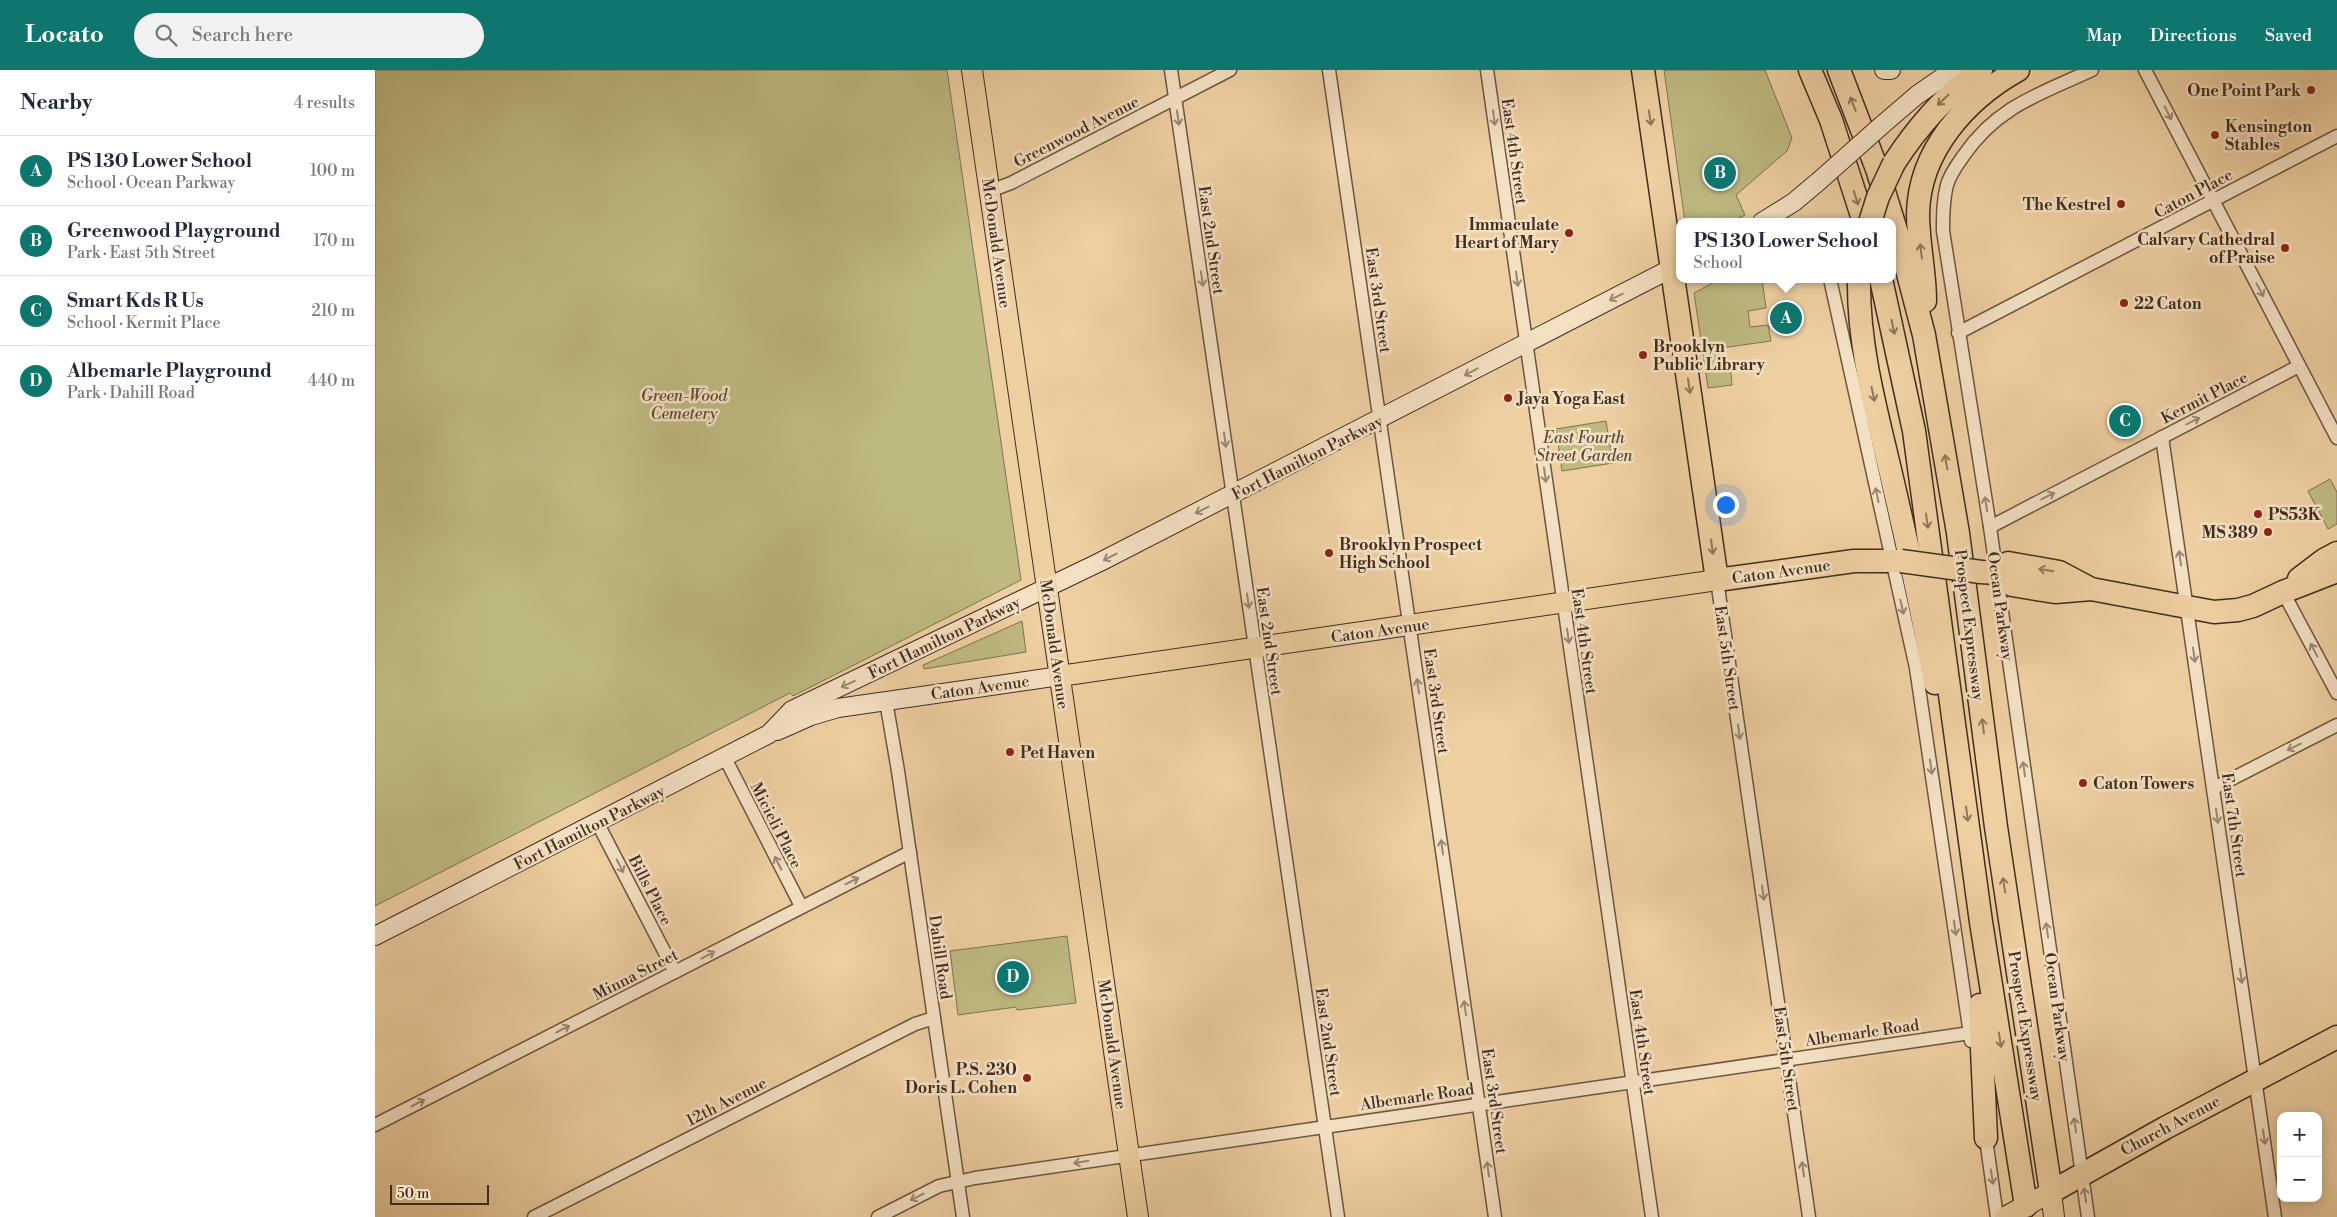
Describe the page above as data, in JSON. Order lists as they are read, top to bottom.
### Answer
{
  "streets": {
    "highway": [
      "Caton Avenue",
      "Prospect Expressway",
      "East 5th Street",
      "Church Avenue"
    ],
    "main road": ["McDonald Avenue", "Fort Hamilton Parkway"],
    "street": [
      "Greenwood Avenue",
      "East 4th Street",
      "Caton Place",
      "East 2nd Street",
      "East 3rd Street",
      "Kermit Place",
      "Ocean Parkway",
      "Micieli Place",
      "East 7th Street",
      "Bills Place",
      "Dahill Road",
      "Minna Street",
      "Albemarle Road",
      "12th Avenue"
    ]
  },
  "crossings": [
    ["Greenwood Avenue", "East 2nd Street"],
    ["Greenwood Avenue", "McDonald Avenue"],
    ["East 4th Street", "Fort Hamilton Parkway"],
    ["East 4th Street", "Caton Avenue"],
    ["East 4th Street", "Albemarle Road"],
    ["Caton Place", "Ocean Parkway"],
    ["East 2nd Street", "Fort Hamilton Parkway"],
    ["East 2nd Street", "Caton Avenue"],
    ["East 2nd Street", "Albemarle Road"],
    ["McDonald Avenue", "Fort Hamilton Parkway"],
    ["McDonald Avenue", "Caton Avenue"],
    ["McDonald Avenue", "Albemarle Road"],
    ["East 3rd Street", "Fort Hamilton Parkway"],
    ["East 3rd Street", "Caton Avenue"],
    ["East 3rd Street", "Albemarle Road"],
    ["Kermit Place", "Ocean Parkway"],
    ["Kermit Place", "East 7th Street"],
    ["Fort Hamilton Parkway", "Caton Avenue"],
    ["Fort Hamilton Parkway", "Micieli Place"],
    ["Fort Hamilton Parkway", "Bills Place"],
    ["Caton Avenue", "Ocean Parkway"],
    ["Caton Avenue", "East 5th Street"],
    ["Caton Avenue", "East 7th Street"],
    ["Caton Avenue", "Dahill Road"],
    ["Ocean Parkway", "Church Avenue"],
    ["Prospect Expressway", "Church Avenue"],
    ["East 5th Street", "Albemarle Road"],
    ["Micieli Place", "Minna Street"],
    ["East 7th Street", "Church Avenue"],
    ["Bills Place", "Minna Street"],
    ["Dahill Road", "Minna Street"],
    ["Dahill Road", "Albemarle Road"],
    ["Dahill Road", "12th Avenue"]
  ],
  "one_way": [
    "East 4th Street",
    "East 2nd Street",
    "East 3rd Street",
    "Kermit Place",
    "Fort Hamilton Parkway",
    "Micieli Place",
    "Bills Place",
    "Minna Street"
  ],
  "parks": ["Green-Wood Cemetery", "East Fourth Street Garden"],
  "places": [
    "One Point Park",
    "Kensington Stables",
    "The Kestrel",
    "Immaculate Heart of Mary",
    "Calvary Cathedral of Praise",
    "22 Caton",
    "Brooklyn Public Library",
    "Jaya Yoga East",
    "PS53K",
    "MS 389",
    "Brooklyn Prospect High School",
    "Pet Haven",
    "Caton Towers",
    "P.S. 230 Doris L. Cohen"
  ],
  "scale_bar": "50 m",
  "page": {
    "header": "Locato",
    "search": "Search here",
    "nav": ["Map", "Directions", "Saved"],
    "heading": ["Nearby", "4 results"],
    "list": [
      {
        "mark": "A",
        "name": "PS 130 Lower School",
        "note": "School · Ocean Parkway",
        "value": "100 m"
      },
      {
        "mark": "B",
        "name": "Greenwood Playground",
        "note": "Park · East 5th Street",
        "value": "170 m"
      },
      {
        "mark": "C",
        "name": "Smart Kds R Us",
        "note": "School · Kermit Place",
        "value": "210 m"
      },
      {
        "mark": "D",
        "name": "Albemarle Playground",
        "note": "Park · Dahill Road",
        "value": "440 m"
      }
    ],
    "pins": [
      "B",
      "A",
      "C",
      "D"
    ],
    "popup": ["PS 130 Lower School", "School"],
    "map_buttons": ["+", "−"],
    "scale": "50 m"
  }
}
